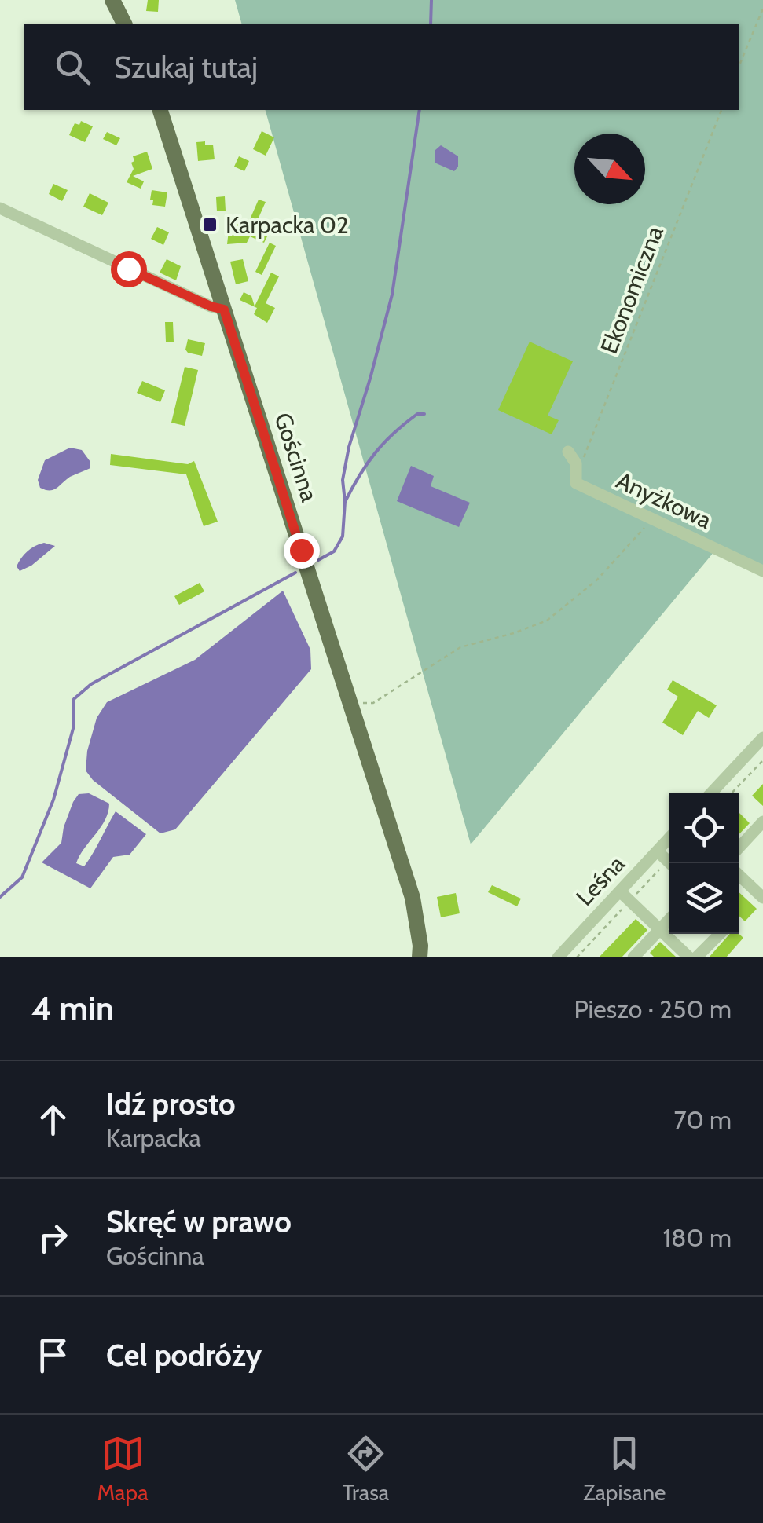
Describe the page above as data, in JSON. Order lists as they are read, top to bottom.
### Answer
{
  "streets": {
    "main road": ["Gościnna"],
    "street": ["Anyżkowa", "Leśna"],
    "path": ["Ekonomiczna"]
  },
  "crossings": [
    ["Ekonomiczna", "Anyżkowa"]
  ],
  "places": {
    "transit": ["Karpacka 02"]
  },
  "north": "bottom right",
  "page": {
    "search": "Szukaj tutaj",
    "heading": ["4 min", "Pieszo · 250 m"],
    "list": [
      ["Idź prosto", "Karpacka", "70 m"],
      ["Skręć w prawo", "Gościnna", "180 m"],
      "Cel podróży"
    ],
    "nav": ["Mapa", "Trasa", "Zapisane"]
  }
}
